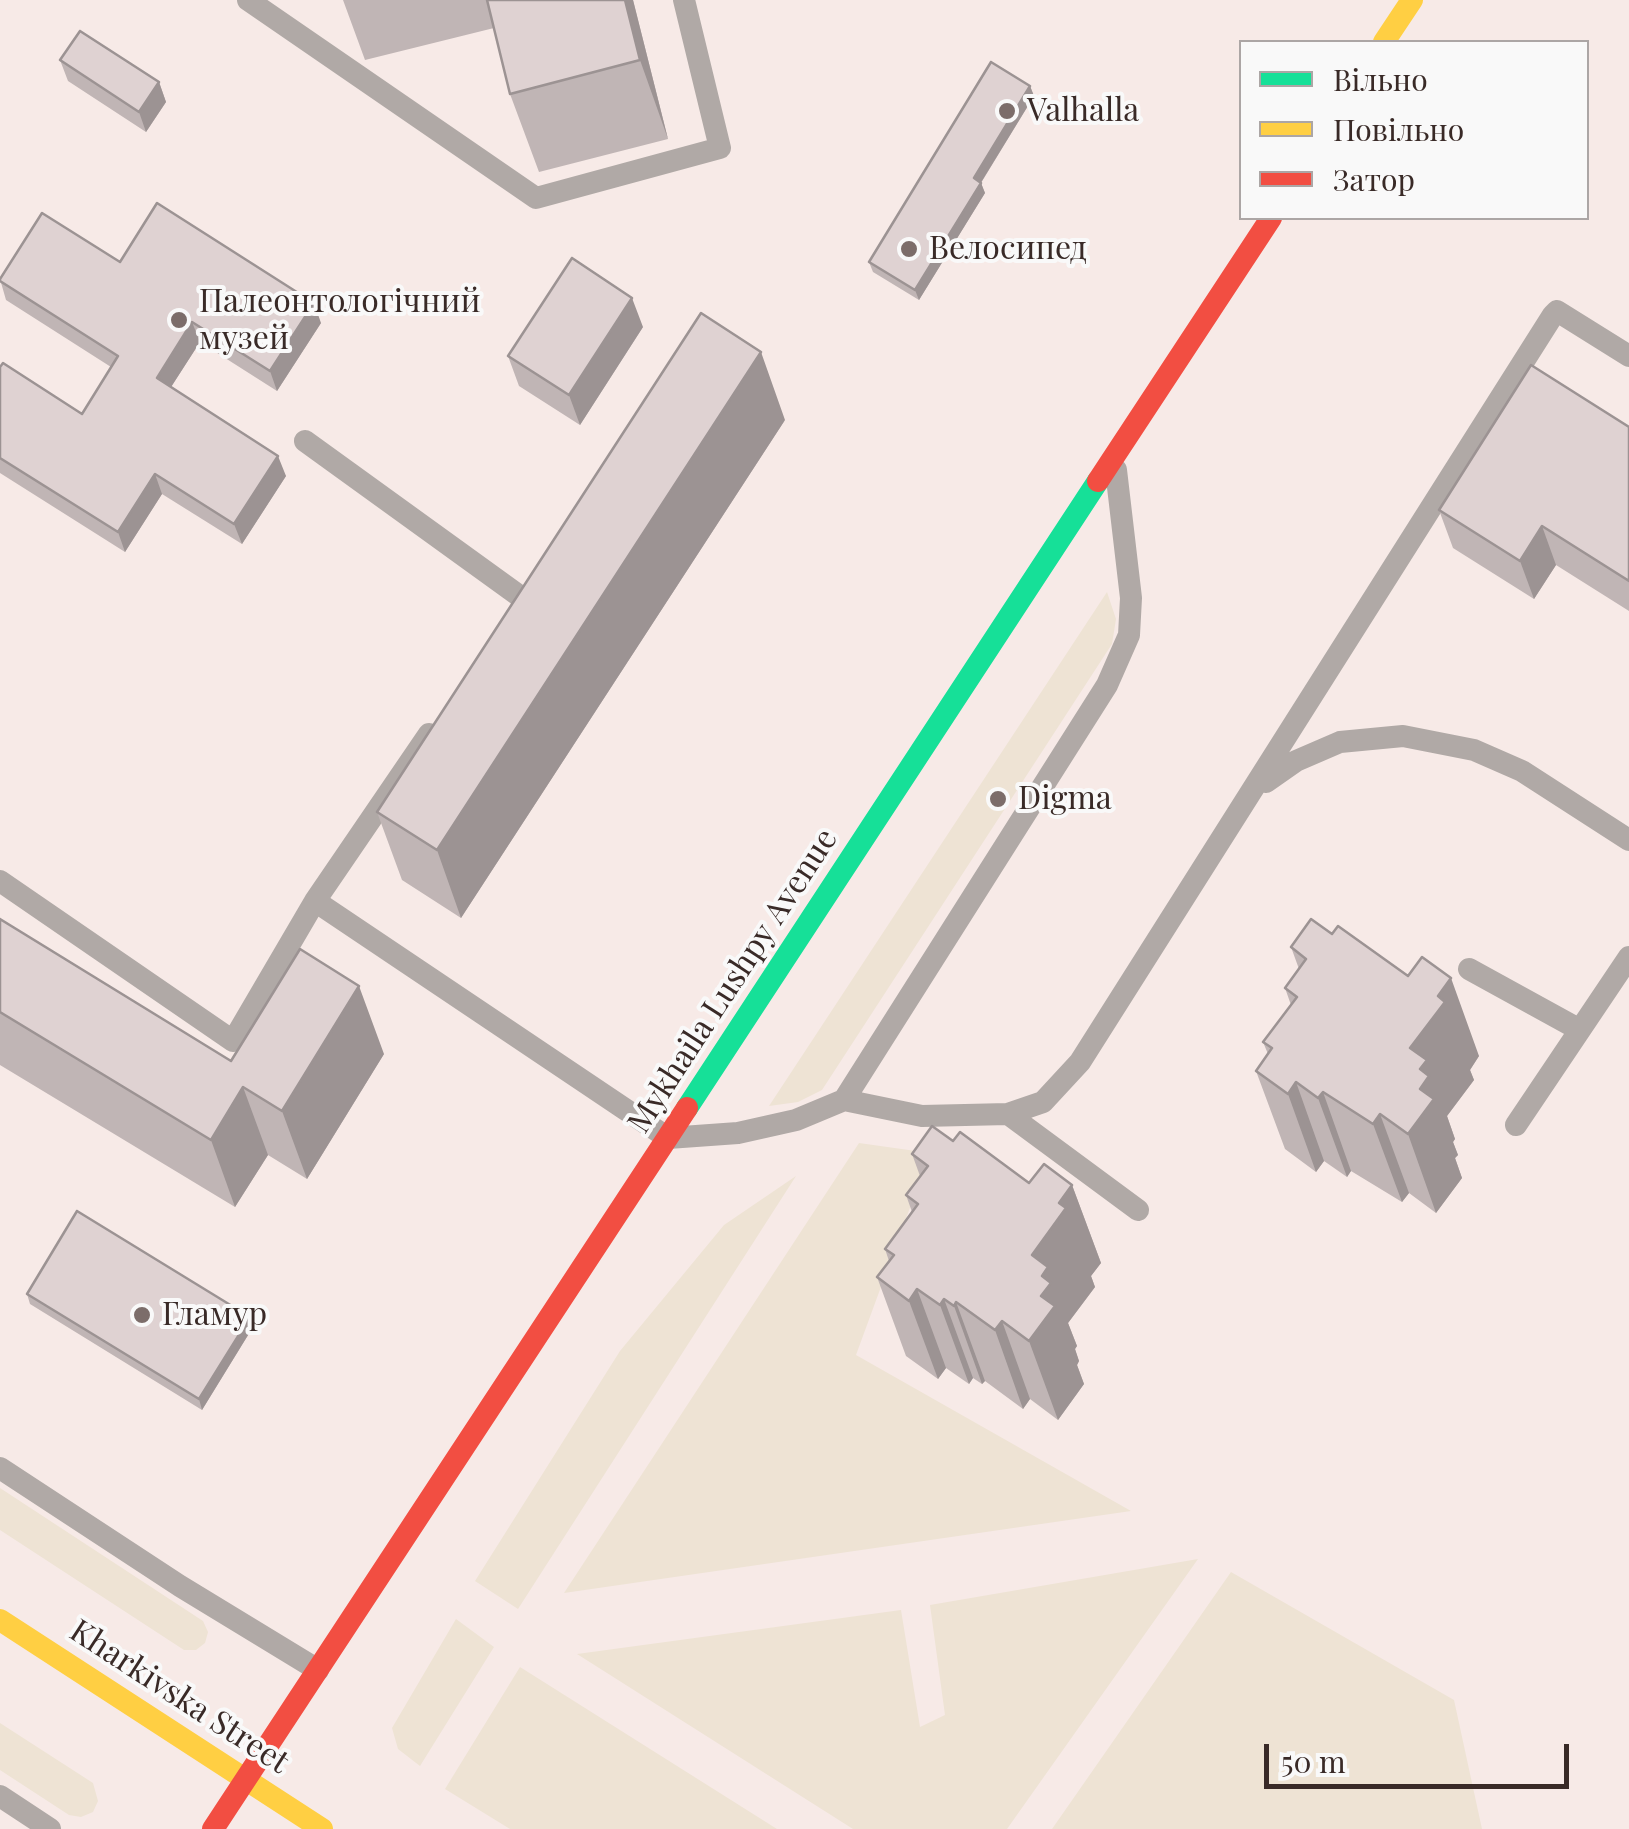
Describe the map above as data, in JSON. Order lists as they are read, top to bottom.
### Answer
{
  "streets": {
    "main road": ["Mykhaila Lushpy Avenue", "Kharkivska Street"]
  },
  "crossings": [
    ["Mykhaila Lushpy Avenue", "Kharkivska Street"]
  ],
  "places": [
    "Valhalla",
    "Велосипед",
    "Палеонтологічний музей",
    "Digma",
    "Гламур"
  ],
  "legend": ["Вільно", "Повільно", "Затор"],
  "scale_bar": "50 m"
}
